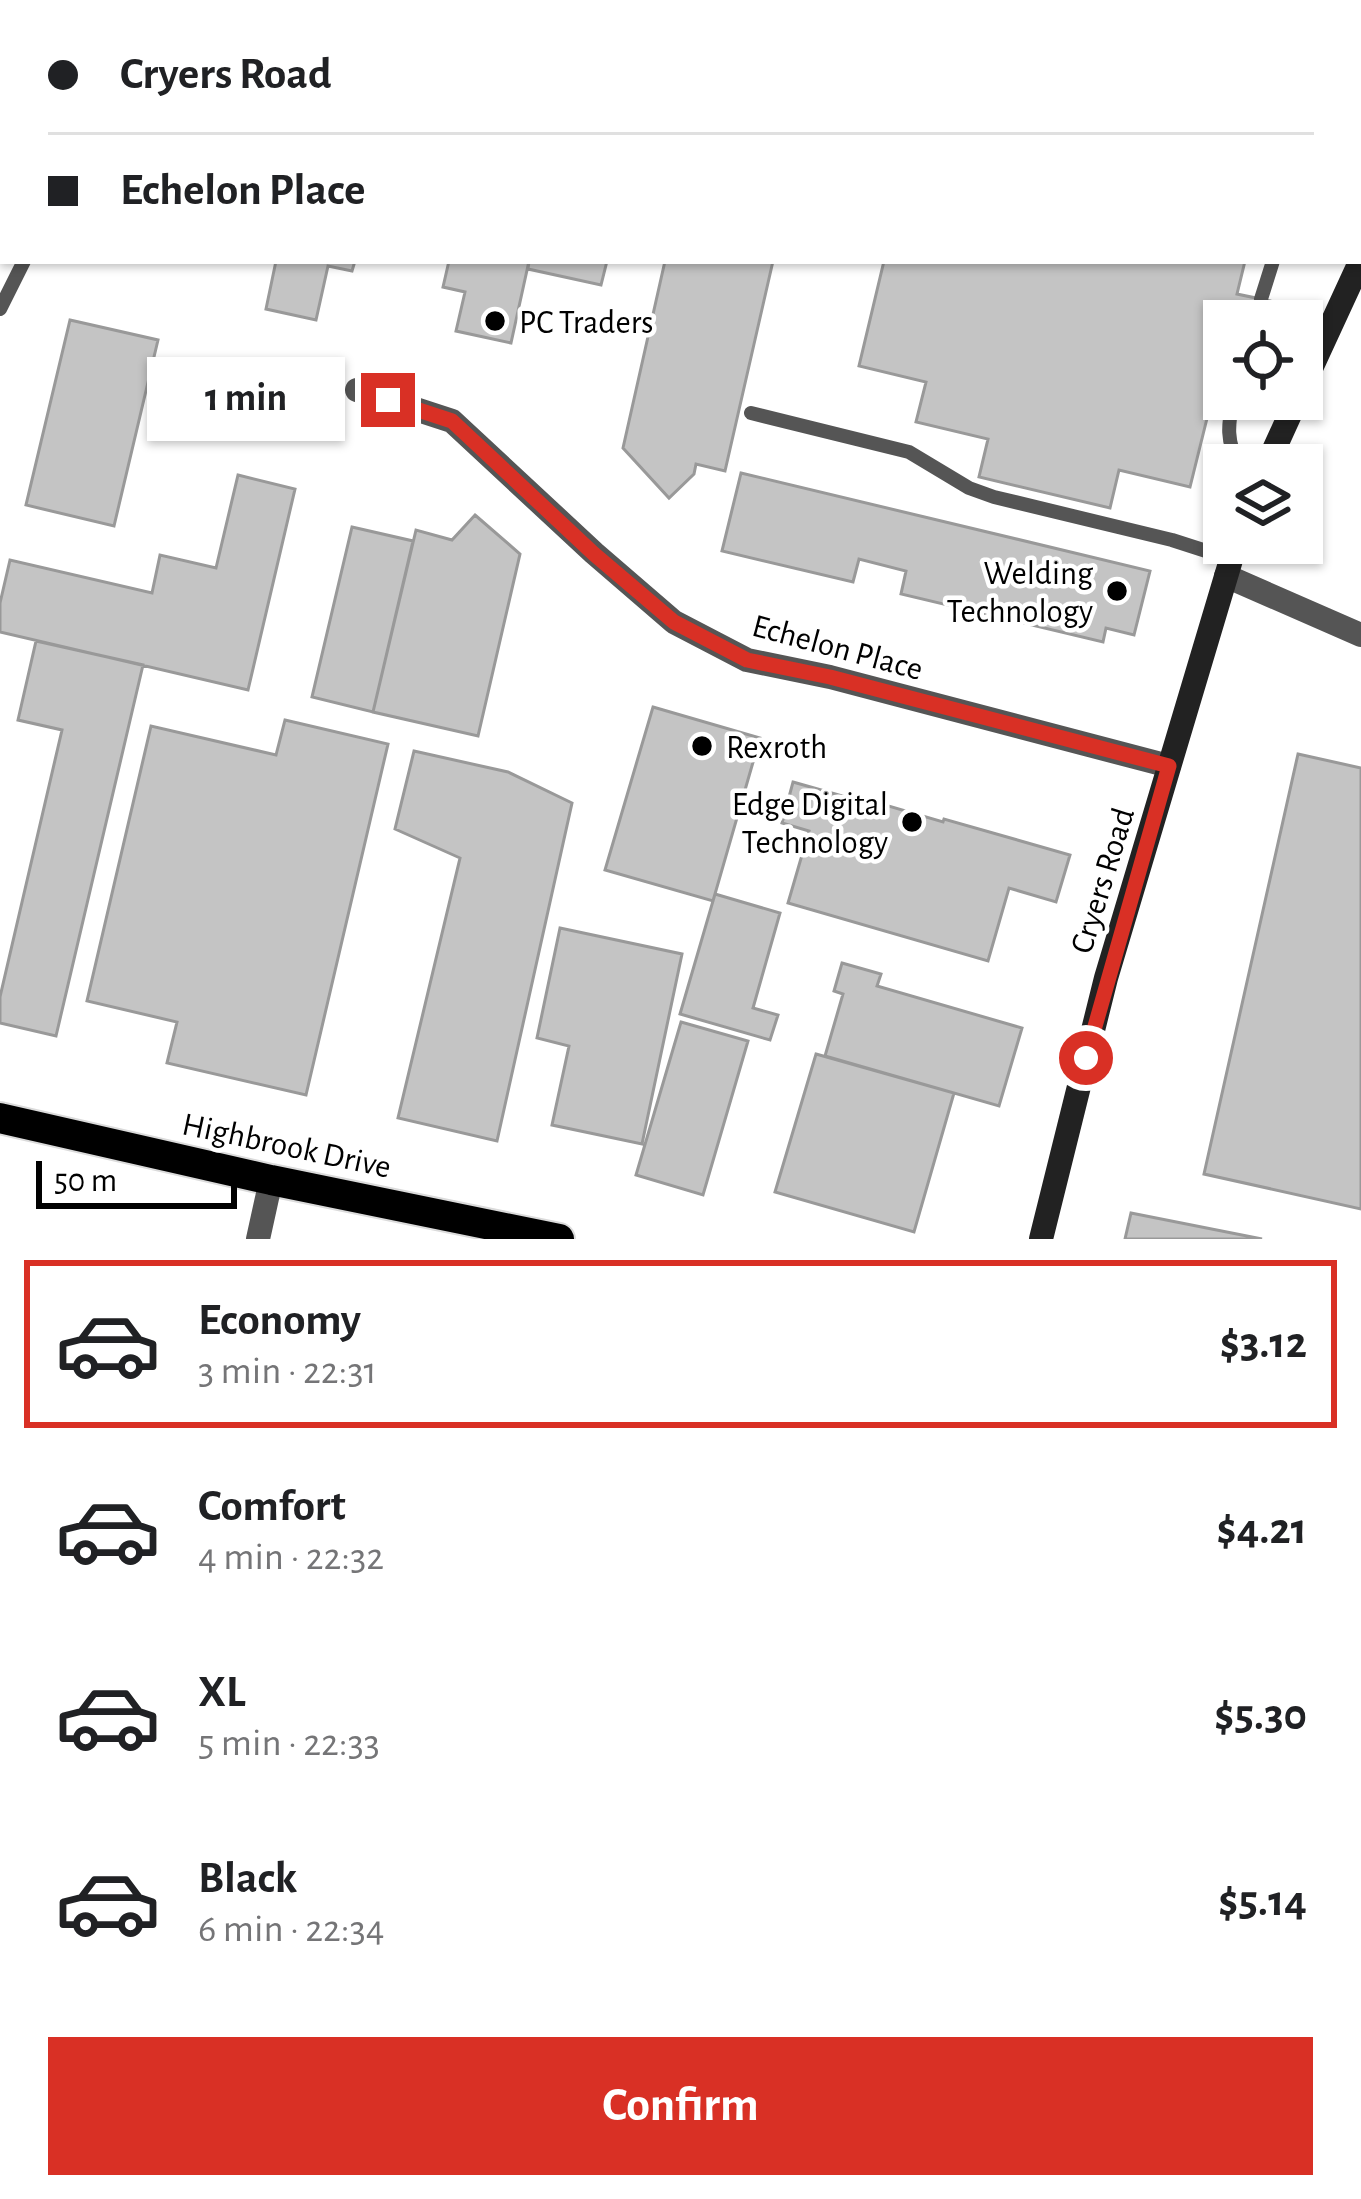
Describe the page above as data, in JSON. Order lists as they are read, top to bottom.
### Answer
{
  "streets": {
    "main road": ["Cryers Road", "Highbrook Drive"],
    "street": ["Echelon Place"]
  },
  "crossings": [
    ["Echelon Place", "Cryers Road"]
  ],
  "places": [
    "PC Traders",
    "Welding Technology",
    "Rexroth",
    "Edge Digital Technology"
  ],
  "scale_bar": "50 m",
  "page": {
    "banner": ["Cryers Road", "Echelon Place"],
    "bubble": "1 min",
    "scale": "50 m",
    "list": [
      {
        "name": "Economy",
        "note": "3 min · 22:31",
        "value": "$3.12"
      },
      {
        "name": "Comfort",
        "note": "4 min · 22:32",
        "value": "$4.21"
      },
      {
        "name": "XL",
        "note": "5 min · 22:33",
        "value": "$5.30"
      },
      {
        "name": "Black",
        "note": "6 min · 22:34",
        "value": "$5.14"
      }
    ],
    "buttons": "Confirm"
  }
}
